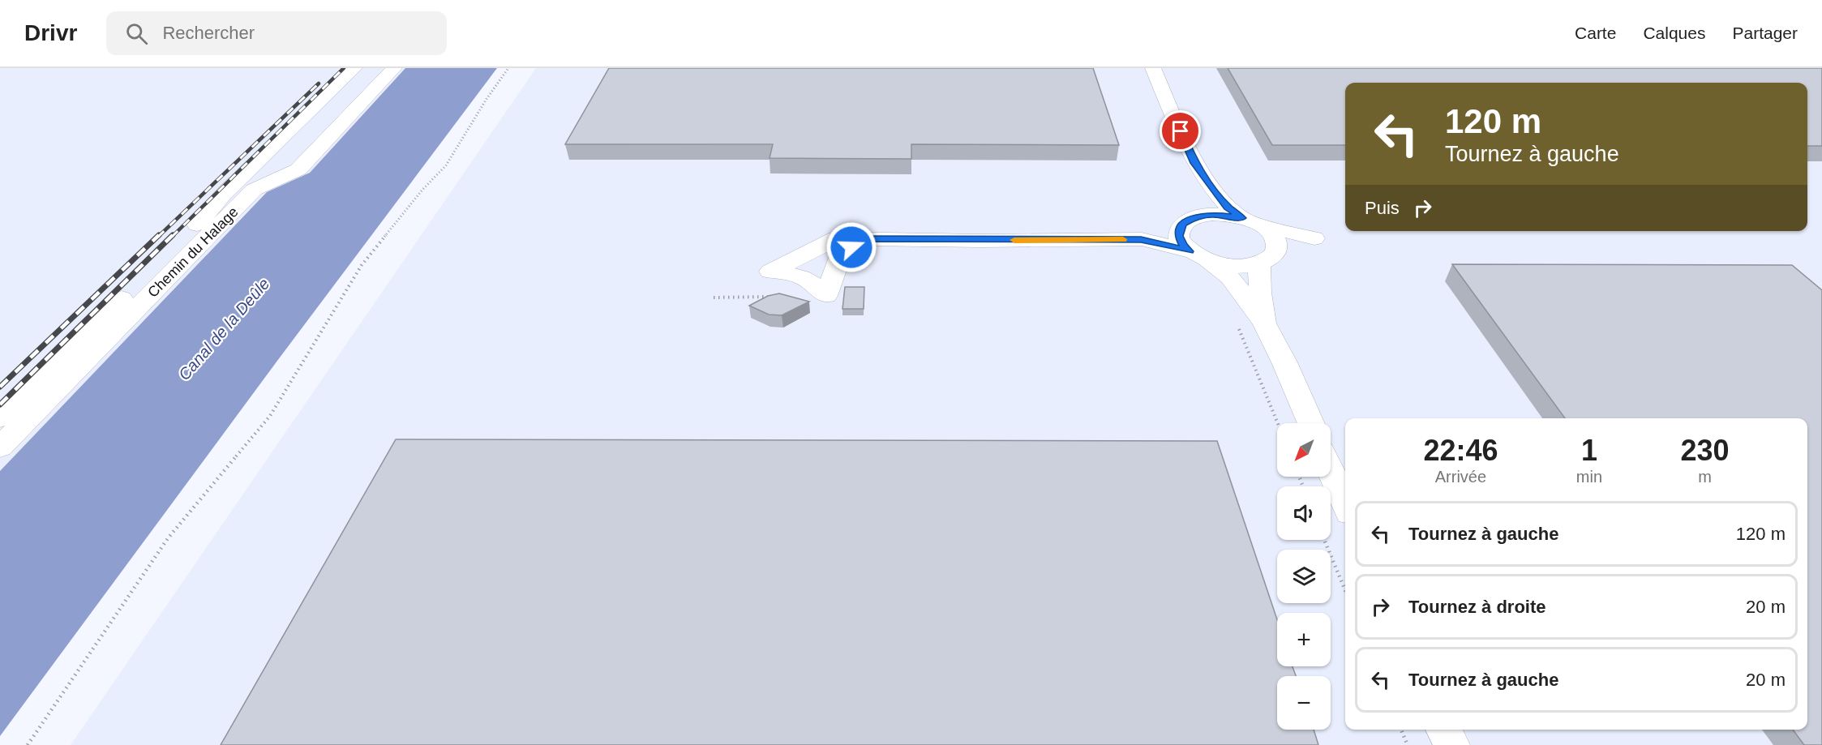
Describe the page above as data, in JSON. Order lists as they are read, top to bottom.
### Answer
{
  "streets": {
    "street": ["Chemin du Halage"]
  },
  "water": ["Canal de la Deûle"],
  "north": "bottom left",
  "page": {
    "header": "Drivr",
    "search": "Rechercher",
    "nav": ["Carte", "Calques", "Partager"],
    "turn": ["120 m", "Tournez à gauche"],
    "then": "Puis",
    "eta": [
      "22:46",
      "Arrivée",
      "1",
      "min",
      "230",
      "m"
    ],
    "map_buttons": ["+", "−"],
    "list": [
      {
        "name": "Tournez à gauche",
        "value": "120 m"
      },
      {
        "name": "Tournez à droite",
        "value": "20 m"
      },
      {
        "name": "Tournez à gauche",
        "value": "20 m"
      }
    ]
  }
}
